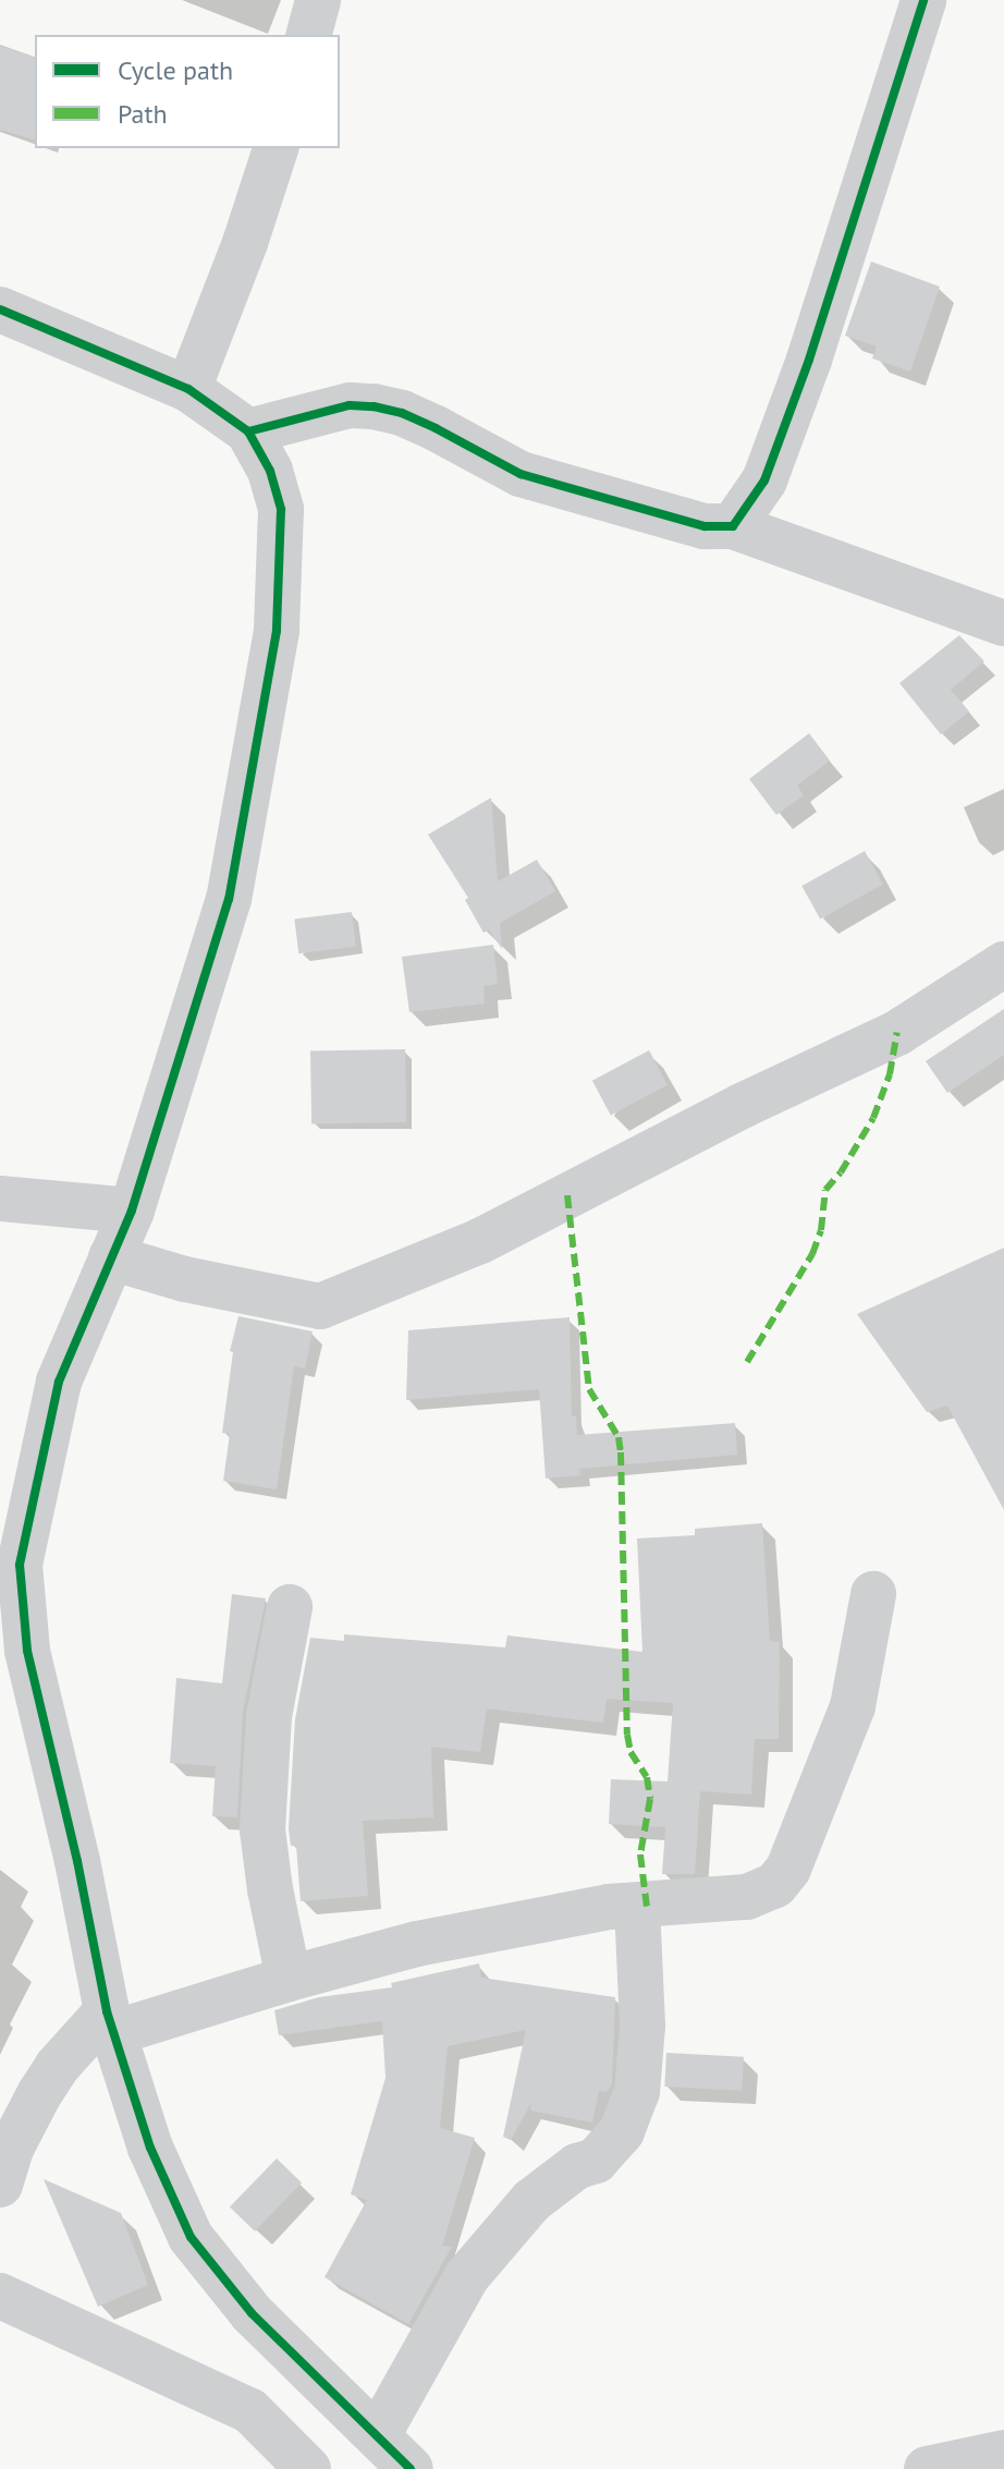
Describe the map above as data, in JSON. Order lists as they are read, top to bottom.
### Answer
{
  "legend": ["Cycle path", "Path"]
}
